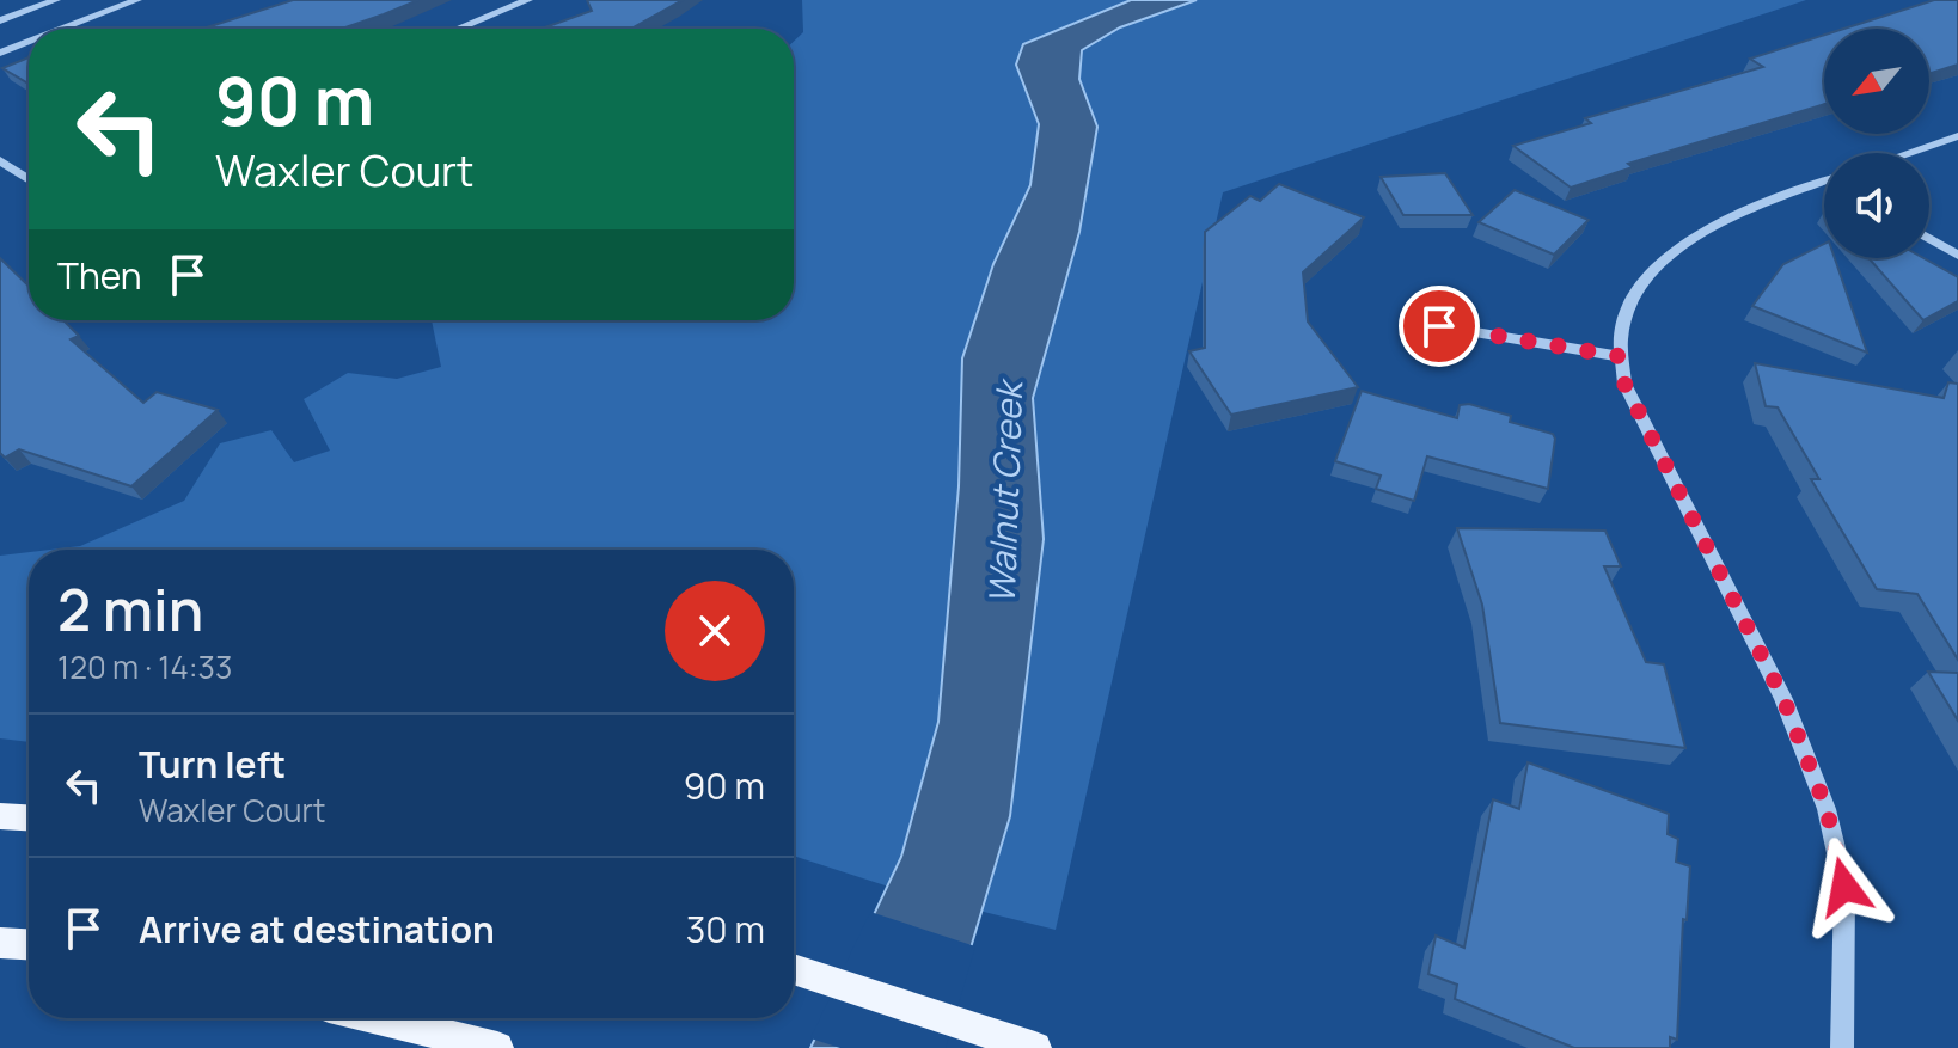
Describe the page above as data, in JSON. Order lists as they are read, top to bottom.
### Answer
{
  "water": ["Walnut Creek"],
  "north": "bottom left",
  "page": {
    "turn": ["90 m", "Waxler Court"],
    "then": "Then",
    "heading": ["2 min", "120 m · 14:33"],
    "list": [
      {
        "name": "Turn left",
        "note": "Waxler Court",
        "value": "90 m"
      },
      {
        "name": "Arrive at destination",
        "value": "30 m"
      }
    ]
  }
}
